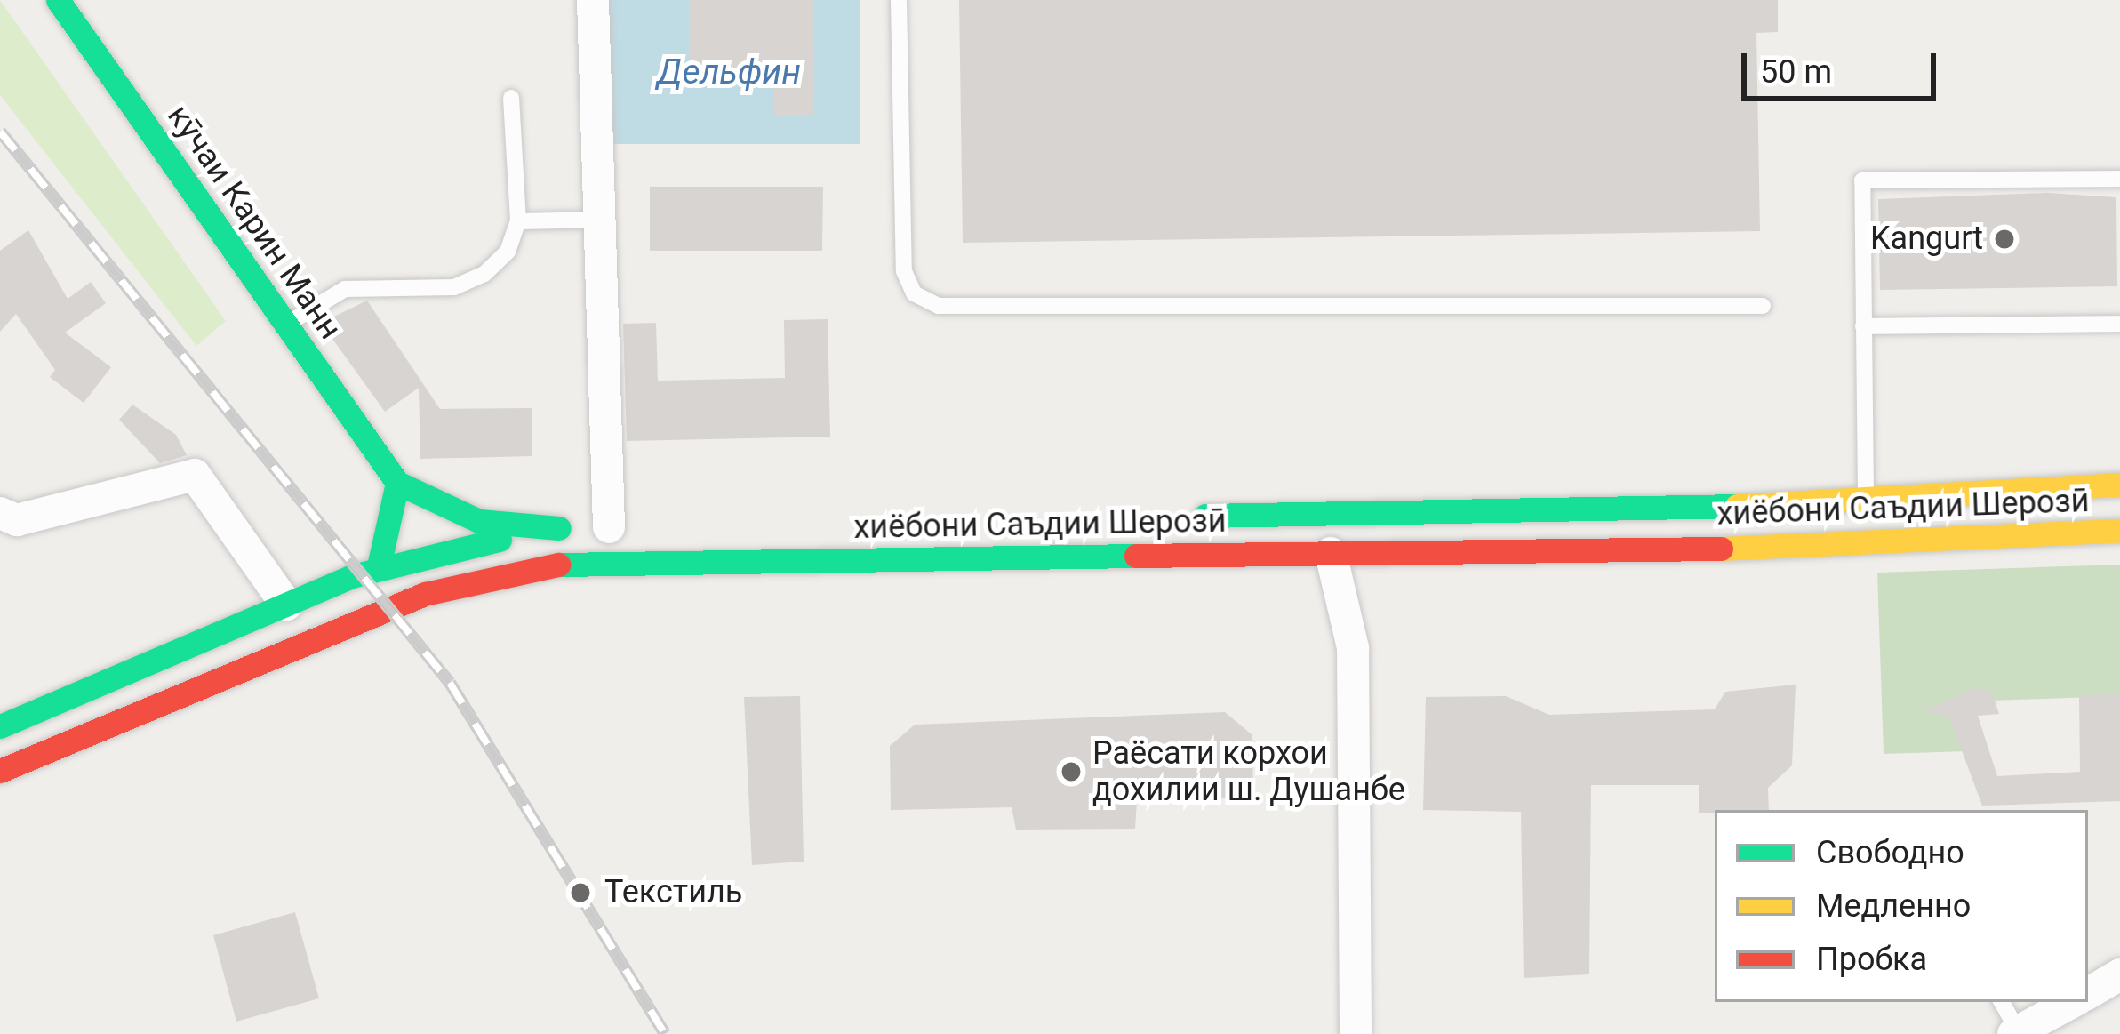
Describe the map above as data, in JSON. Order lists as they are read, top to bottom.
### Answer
{
  "streets": {
    "main road": ["кӯчаи Карин Манн", "хиёбони Саъдии Шерозӣ"]
  },
  "water": ["Дельфин"],
  "places": ["Kangurt", "Раёсати корхои дохилии ш. Душанбе", "Текстиль"],
  "legend": ["Свободно", "Медленно", "Пробка"],
  "scale_bar": "50 m"
}
